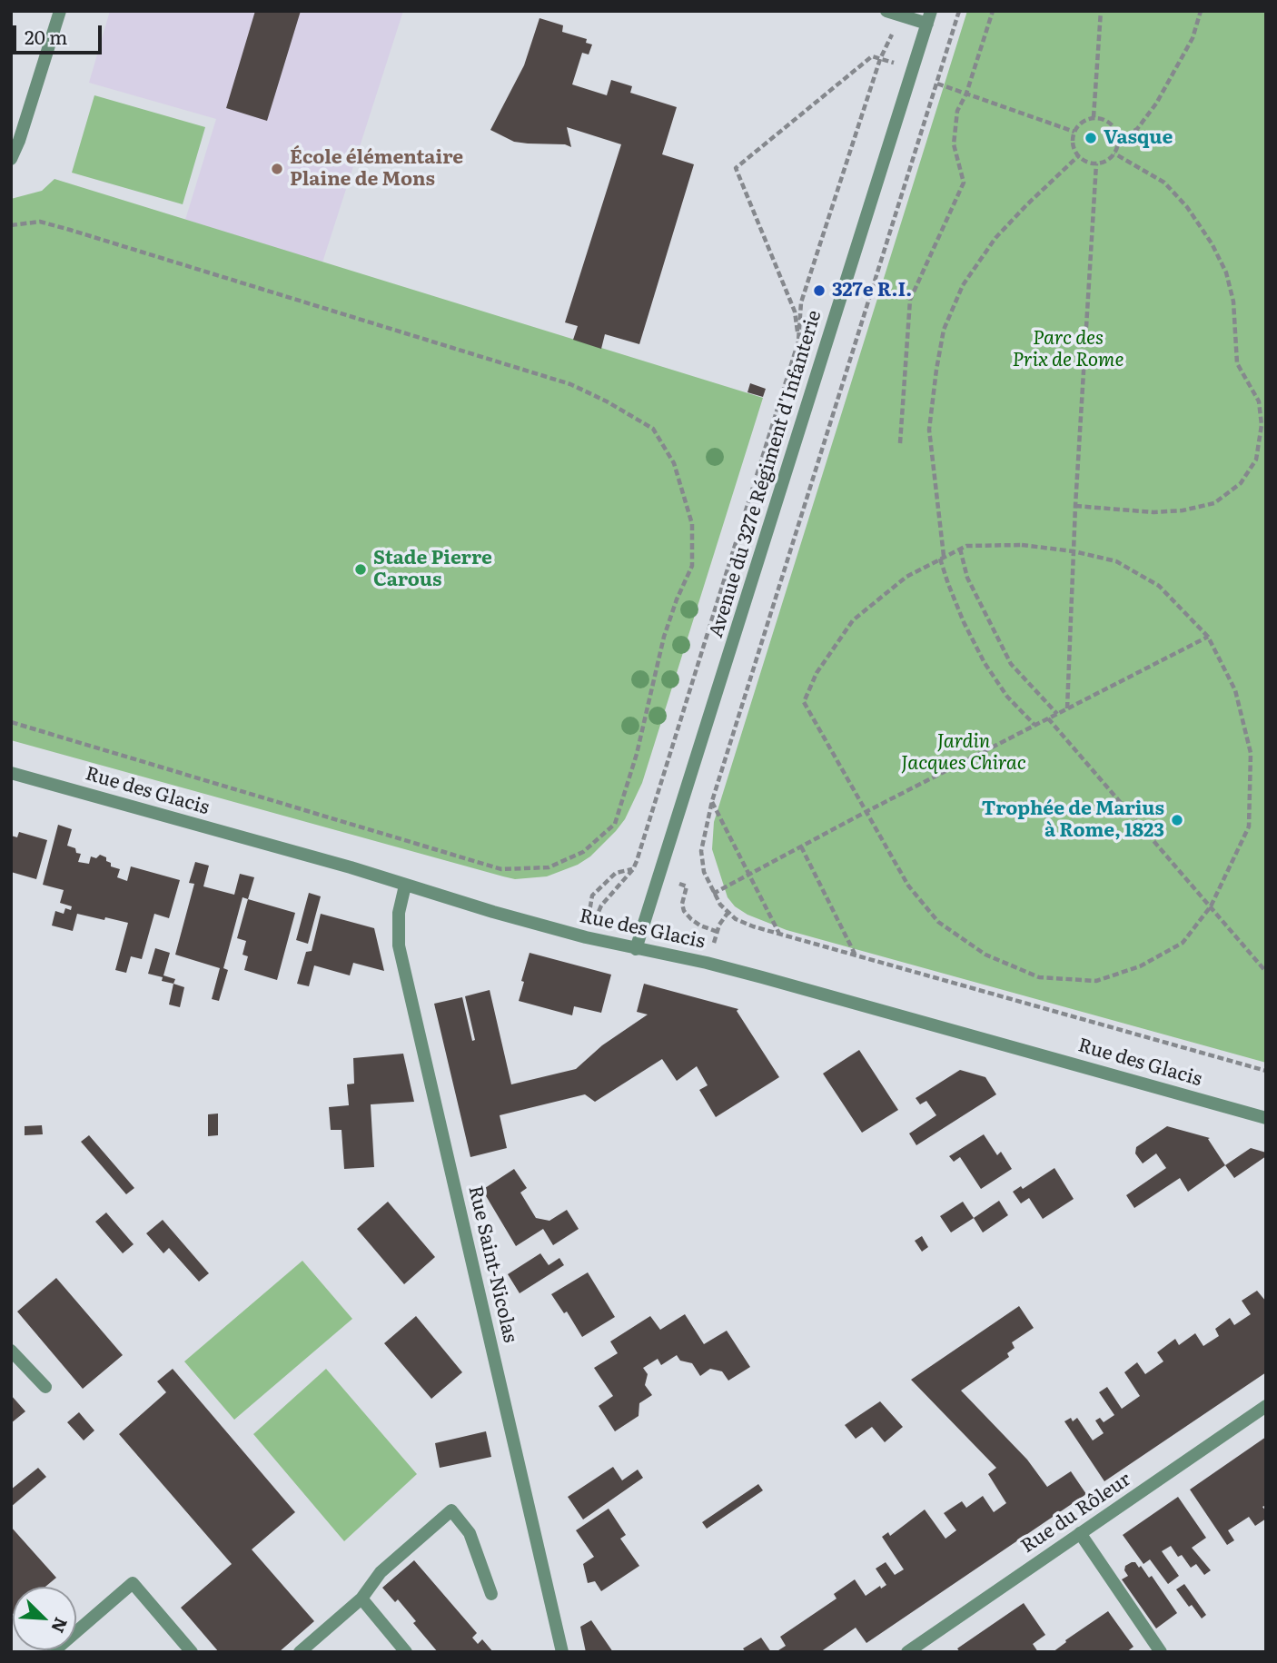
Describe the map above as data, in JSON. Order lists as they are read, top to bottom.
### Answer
{
  "streets": {
    "street": [
      "Avenue du 327e Régiment d'Infanterie",
      "Rue des Glacis",
      "Rue Saint-Nicolas",
      "Rue du Rôleur"
    ]
  },
  "crossings": [
    ["Avenue du 327e Régiment d'Infanterie", "Rue des Glacis"],
    ["Rue des Glacis", "Rue Saint-Nicolas"]
  ],
  "parks": ["Parc des Prix de Rome", "Jardin Jacques Chirac"],
  "places": [
    "Vasque",
    "École élémentaire Plaine de Mons",
    "327e R.I.",
    "Stade Pierre Carous",
    "Trophée de Marius à Rome, 1823"
  ],
  "scale_bar": "20 m",
  "north": "bottom right"
}
